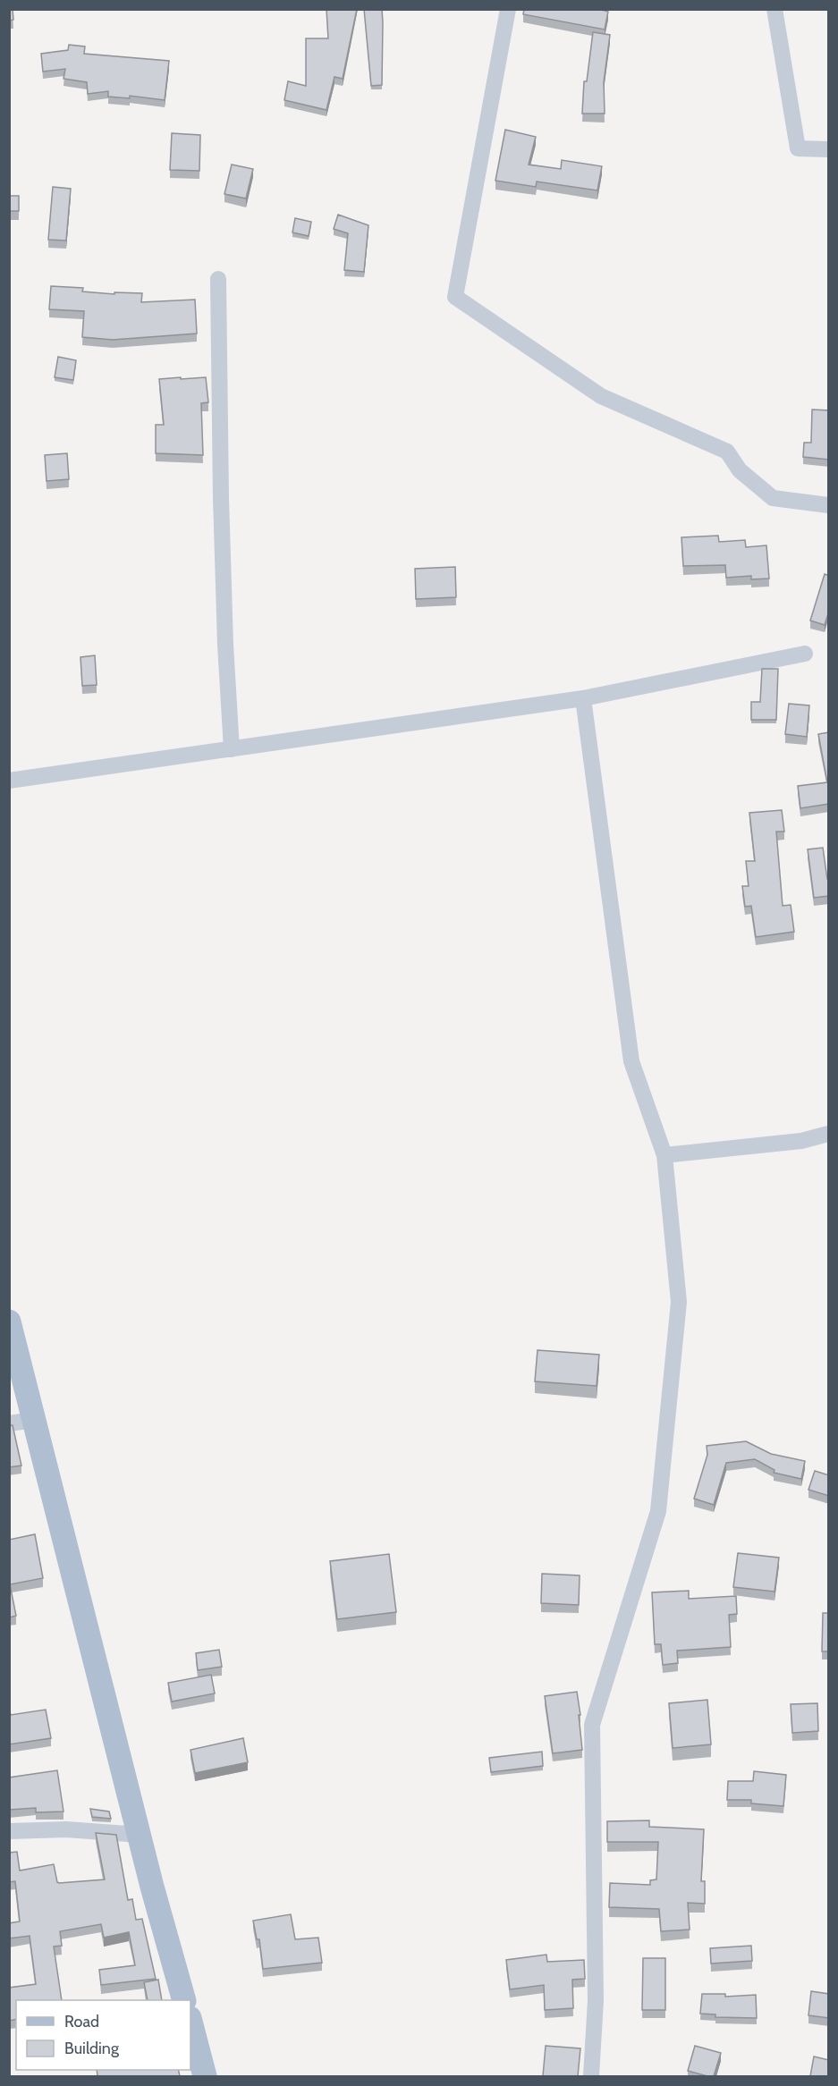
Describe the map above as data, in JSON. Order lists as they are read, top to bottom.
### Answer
{
  "legend": ["Road", "Building"]
}
